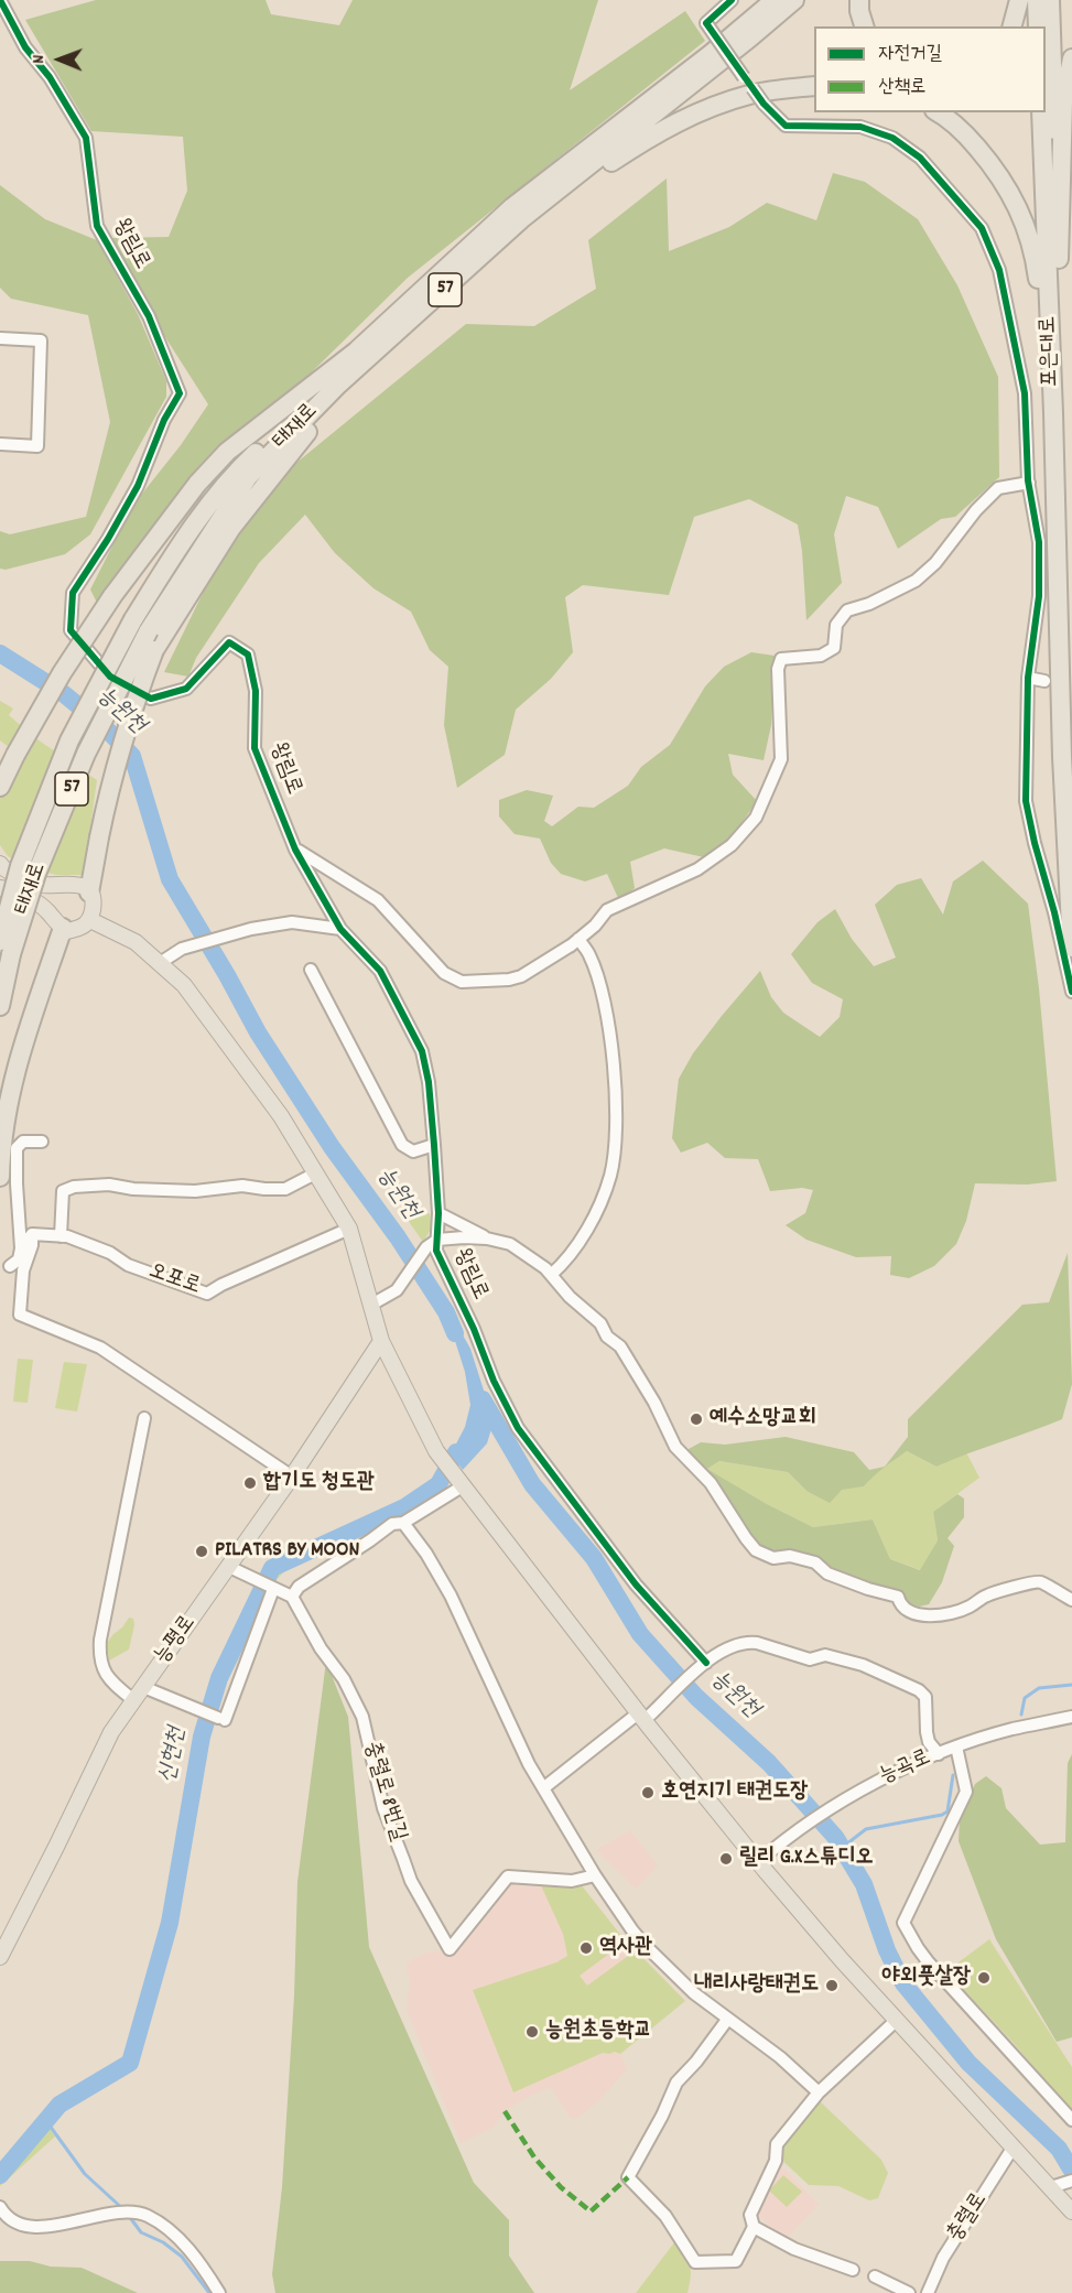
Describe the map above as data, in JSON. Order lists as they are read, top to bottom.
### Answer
{
  "streets": {
    "highway": ["57", "포은대로", "태재로"],
    "main road": ["능평로"],
    "street": [
      "왕림로",
      "오포로",
      "능곡로",
      "충렬로 8번길",
      "충렬로"
    ]
  },
  "crossings": [
    ["57", "태재로"]
  ],
  "water": ["능원천", "신현천"],
  "places": [
    "예수소망교회",
    "합기도 청도관",
    "PILATRS BY MOON",
    "호연지기 태권도장",
    "릴리 G.X스튜디오",
    "역사관",
    "야외풋살장",
    "내리사랑태권도",
    "능원초등학교"
  ],
  "legend": ["자전거길", "산책로"],
  "north": "left"
}
